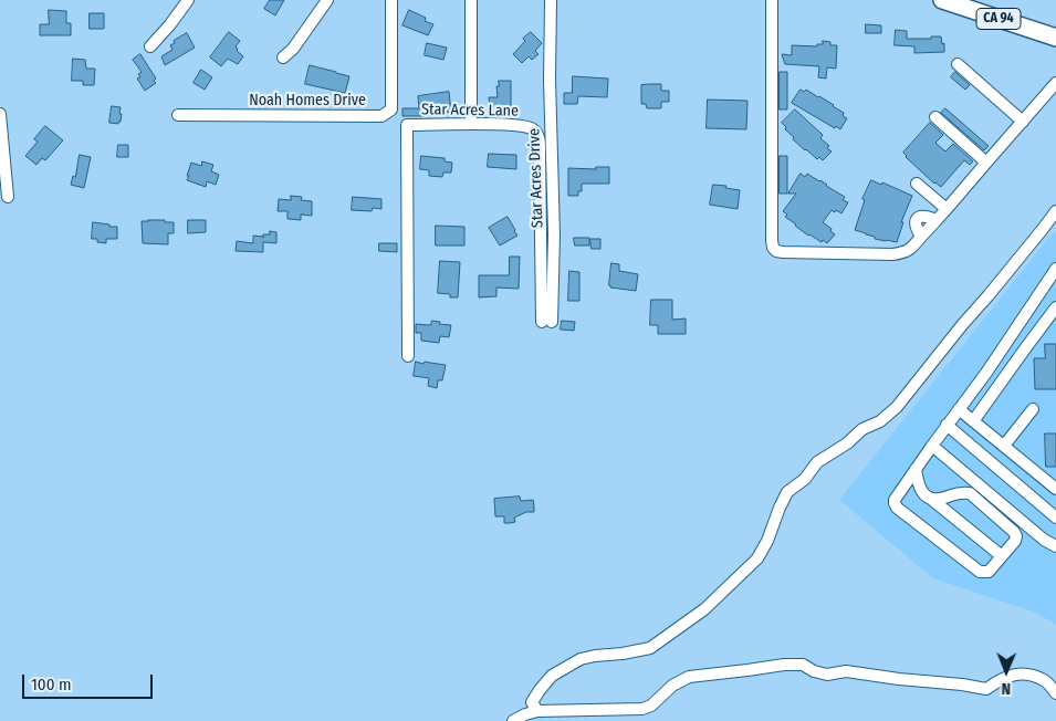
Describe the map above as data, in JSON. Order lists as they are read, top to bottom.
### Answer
{
  "streets": {
    "highway": ["CA 94"],
    "street": ["Noah Homes Drive", "Star Acres Lane", "Star Acres Drive"]
  },
  "crossings": [
    ["Star Acres Lane", "Star Acres Drive"]
  ],
  "scale_bar": "100 m",
  "north": "bottom"
}
